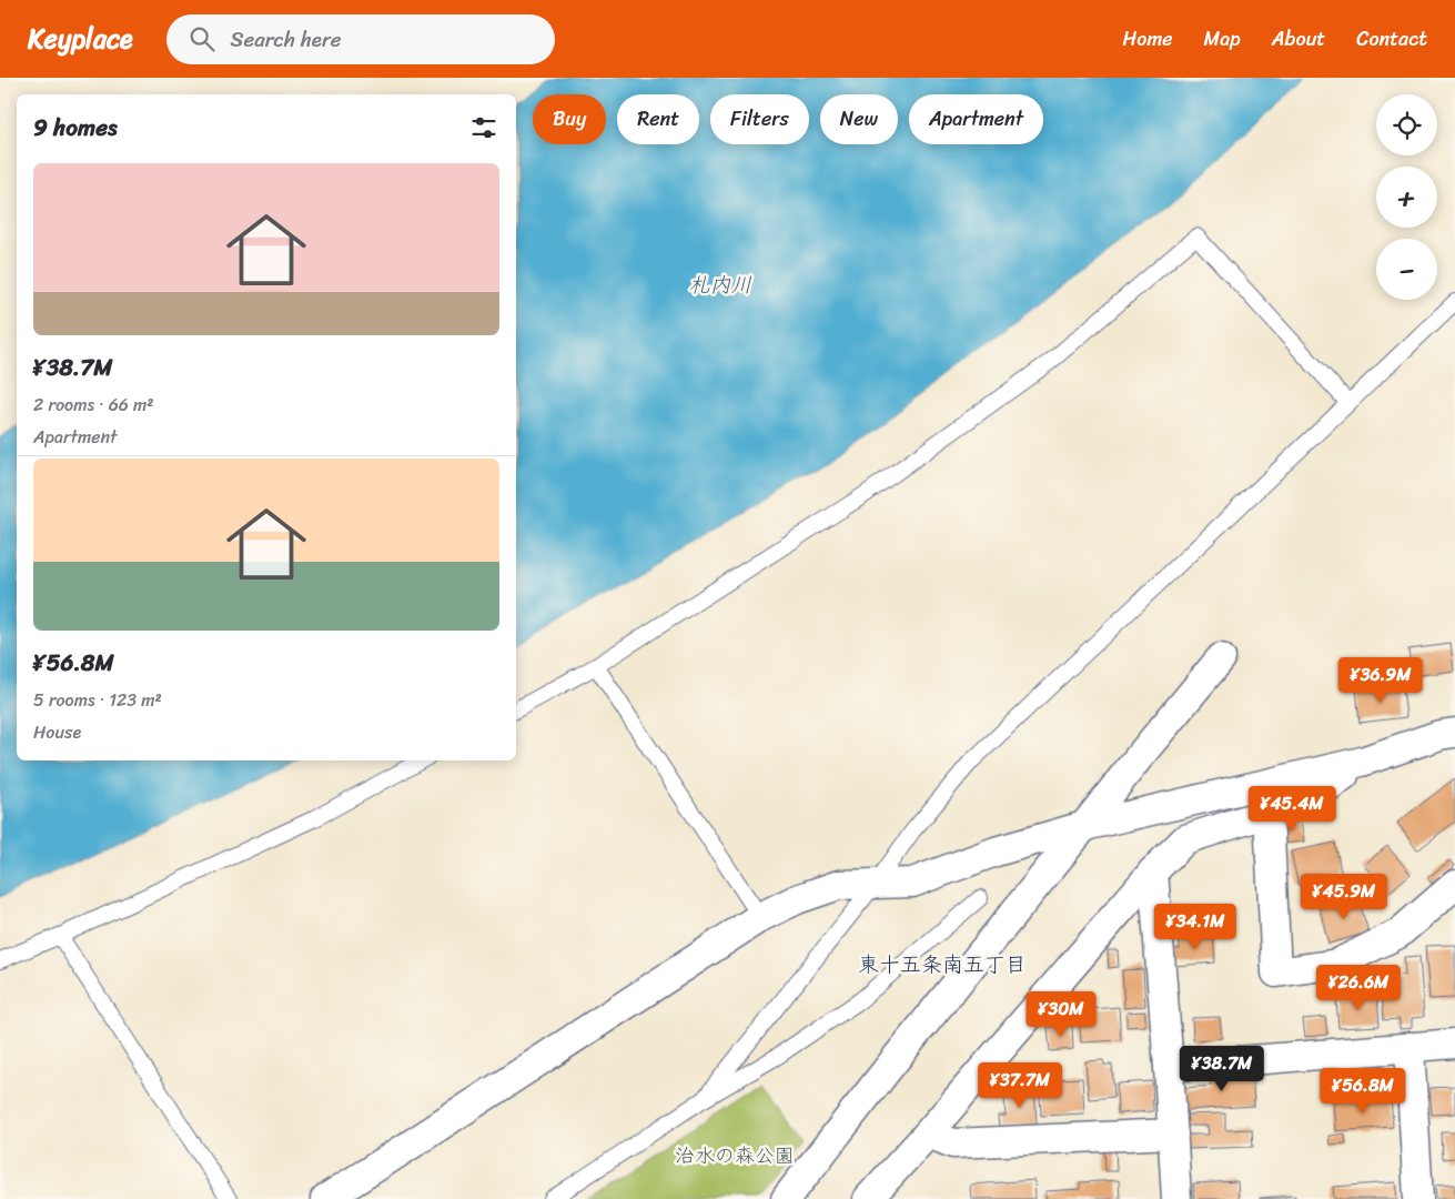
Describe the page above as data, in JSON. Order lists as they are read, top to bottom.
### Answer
{
  "districts": ["東十五条南五丁目"],
  "water": ["札内川"],
  "parks": ["治水の森公園"],
  "page": {
    "header": "Keyplace",
    "search": "Search here",
    "nav": [
      "Home",
      "Map",
      "About",
      "Contact"
    ],
    "map_buttons": ["+", "−"],
    "chip": [
      "Buy",
      "Rent",
      "Filters",
      "New",
      "Apartment"
    ],
    "heading": "9 homes",
    "list": [
      {
        "name": "¥38.7M",
        "note": "2 rooms · 66 m² · Apartment"
      },
      {
        "name": "¥56.8M",
        "note": "5 rooms · 123 m² · House"
      }
    ],
    "price": [
      "¥36.9M",
      "¥45.4M",
      "¥45.9M",
      "¥34.1M",
      "¥26.6M",
      "¥30M",
      "¥38.7M",
      "¥37.7M",
      "¥56.8M"
    ]
  }
}
